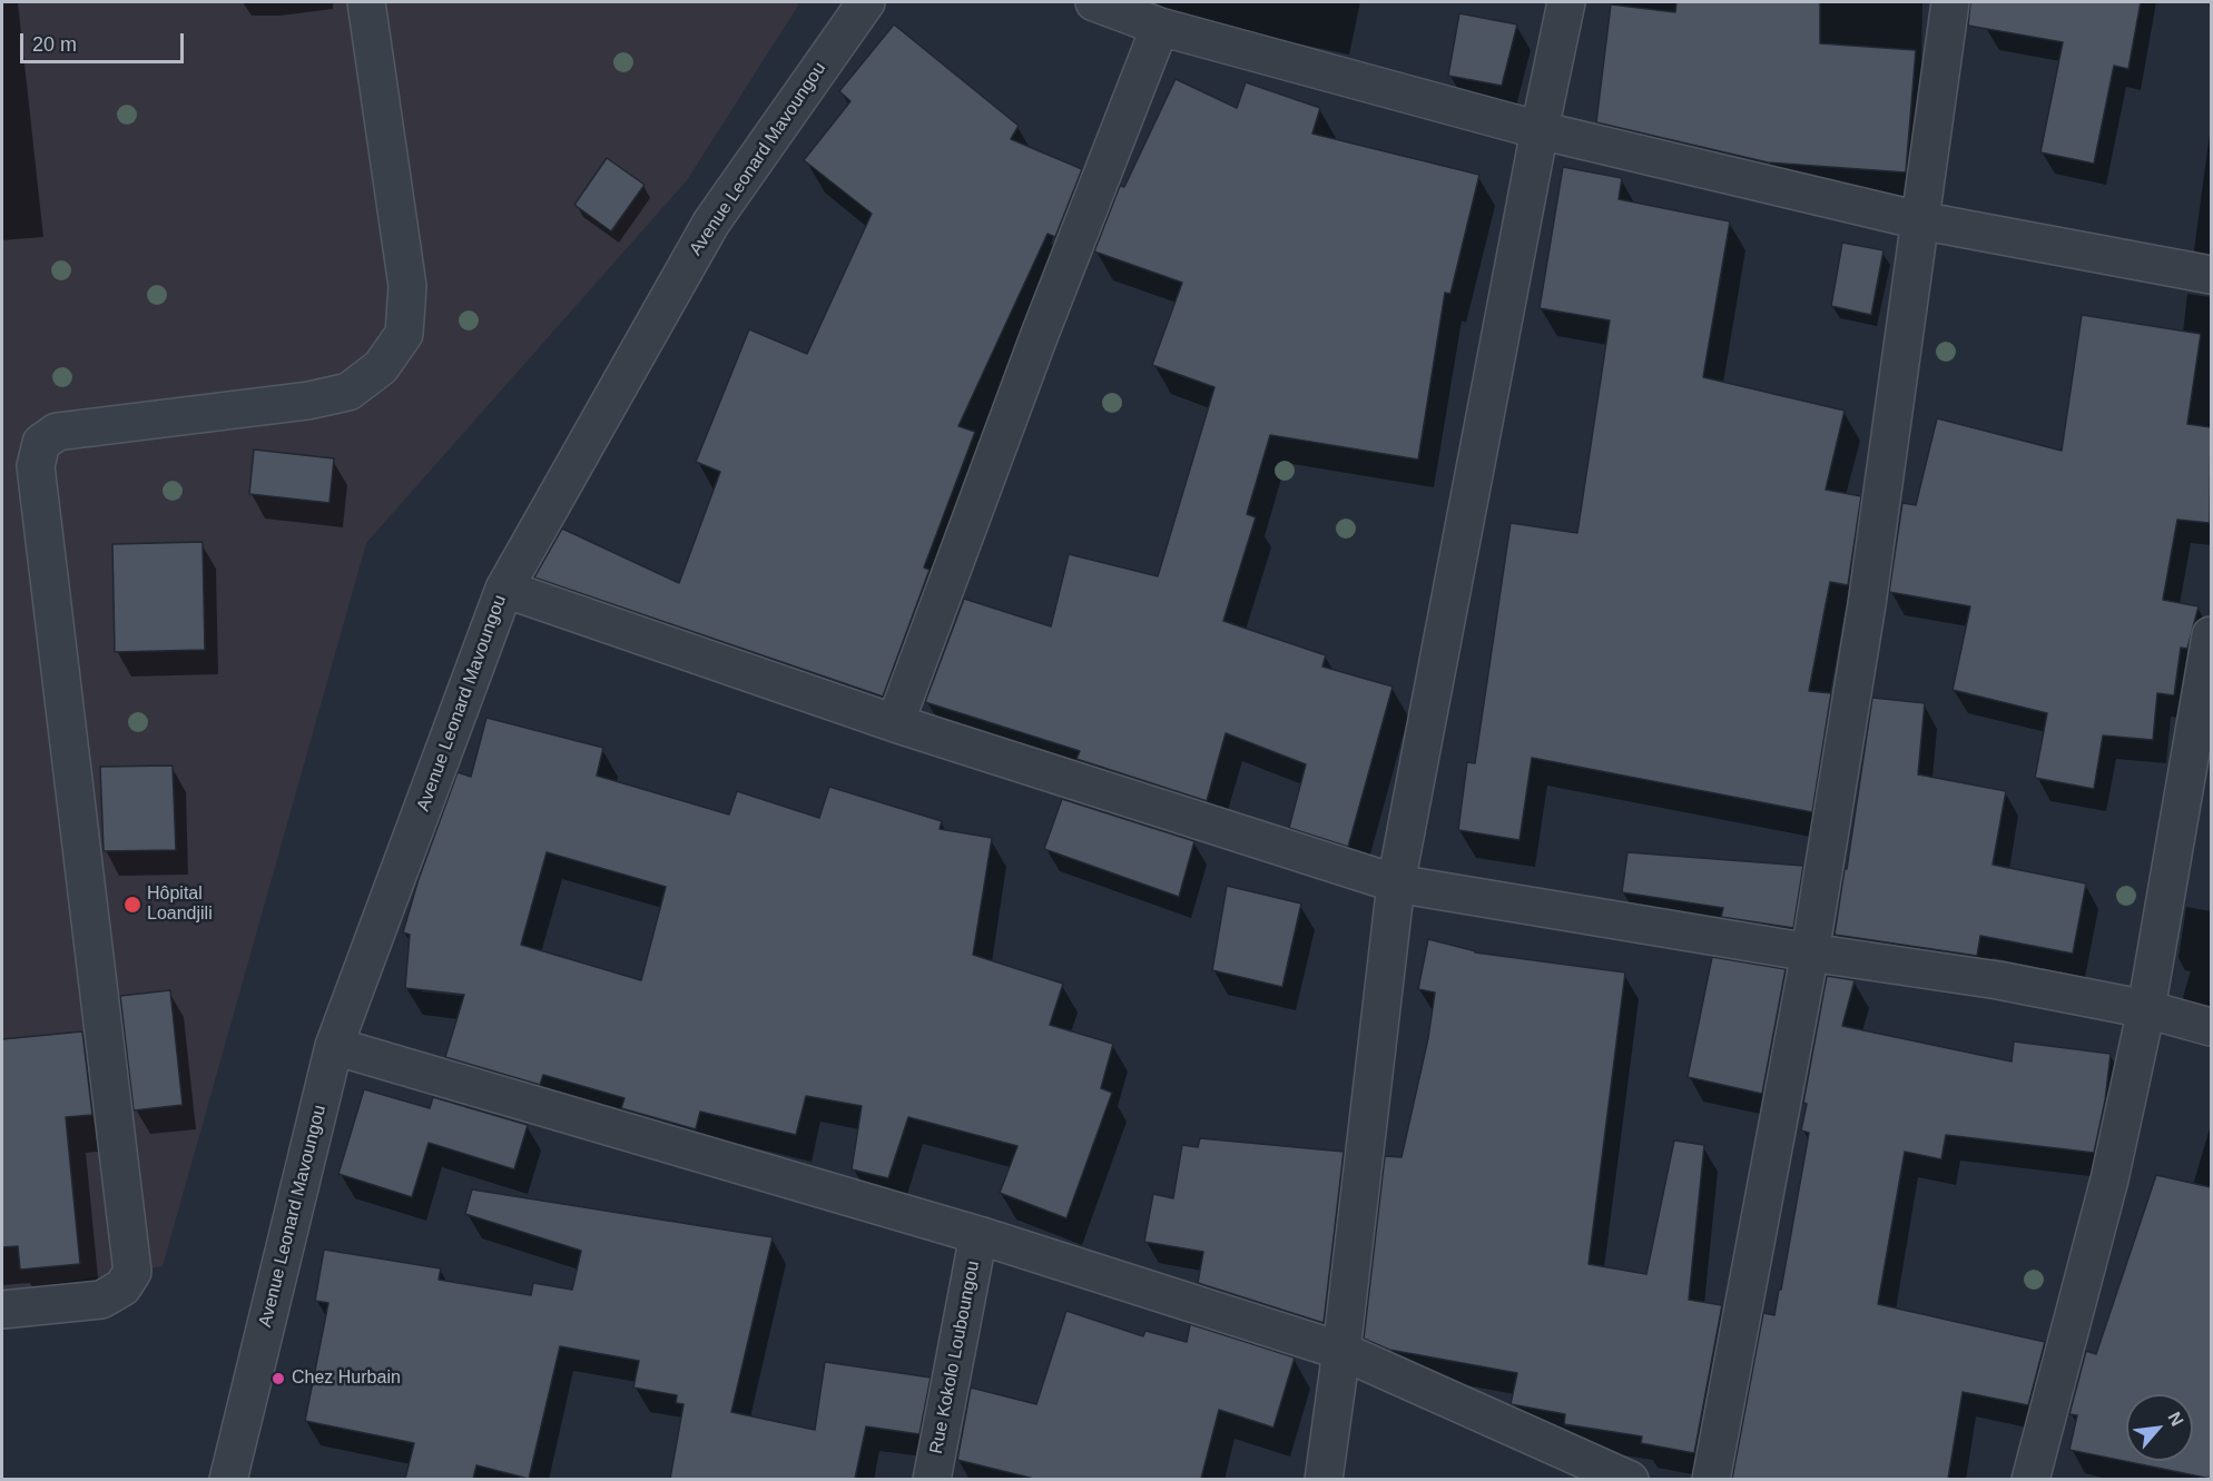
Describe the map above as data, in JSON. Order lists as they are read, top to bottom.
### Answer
{
  "streets": {
    "street": ["Avenue Leonard Mavoungou", "Rue Kokolo Louboungou"]
  },
  "places": ["Hôpital Loandjili", "Chez Hurbain"],
  "scale_bar": "20 m",
  "north": "top right"
}
